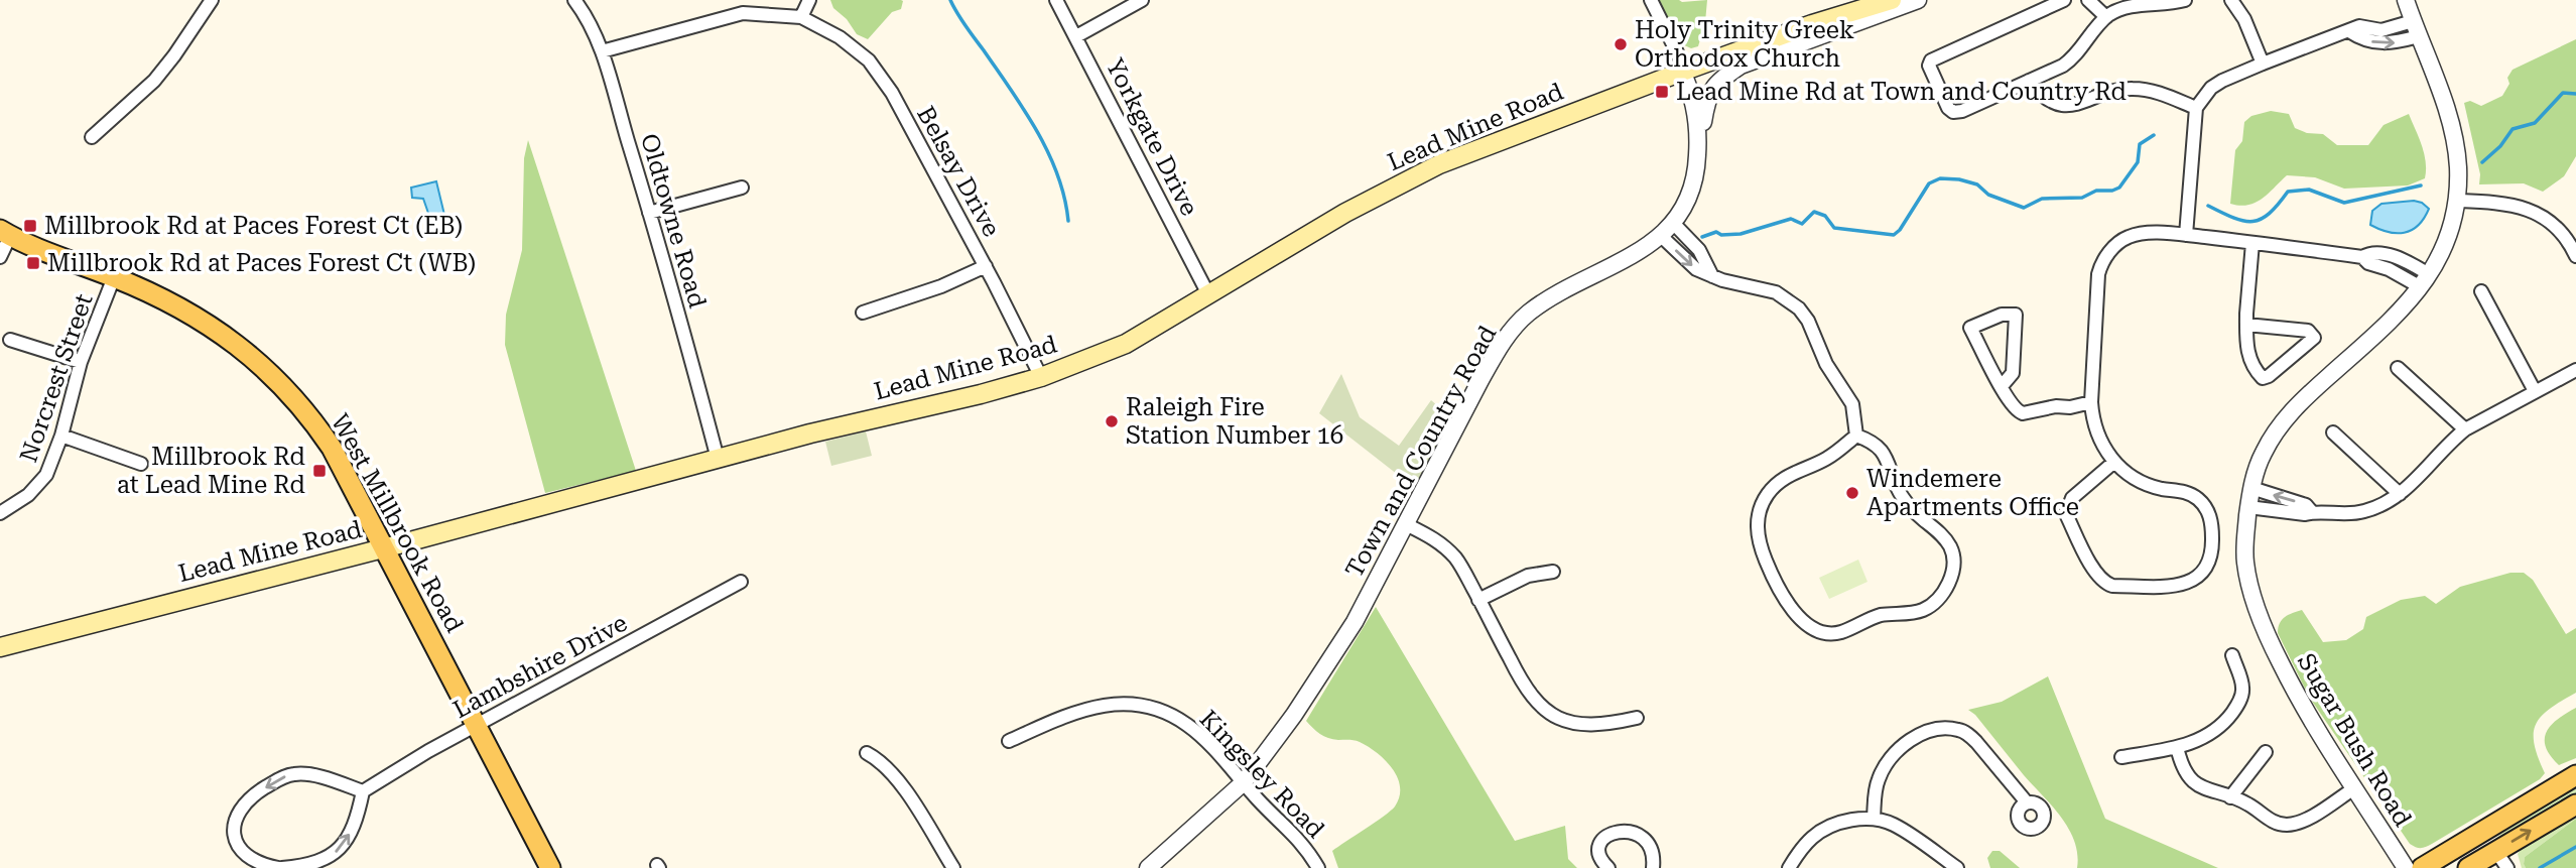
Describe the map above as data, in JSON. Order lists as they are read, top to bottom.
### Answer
{
  "streets": {
    "main road": ["Lead Mine Road", "West Millbrook Road"],
    "street": [
      "Yorkgate Drive",
      "Belsay Drive",
      "Oldtowne Road",
      "Norcrest Street",
      "Town and Country Road",
      "Lambshire Drive",
      "Sugar Bush Road",
      "Kingsley Road"
    ]
  },
  "crossings": [
    ["Lead Mine Road", "Yorkgate Drive"],
    ["Lead Mine Road", "Belsay Drive"],
    ["Lead Mine Road", "Oldtowne Road"],
    ["Lead Mine Road", "Town and Country Road"],
    ["Lead Mine Road", "West Millbrook Road"],
    ["Belsay Drive", "Oldtowne Road"],
    ["Norcrest Street", "West Millbrook Road"],
    ["Town and Country Road", "Kingsley Road"],
    ["West Millbrook Road", "Lambshire Drive"]
  ],
  "places": {
    "other": ["Holy Trinity Greek Orthodox Church", "Raleigh Fire Station Number 16", "Windemere Apartments Office"],
    "transit": [
      "Lead Mine Rd at Town and Country Rd",
      "Millbrook Rd at Paces Forest Ct (EB)",
      "Millbrook Rd at Paces Forest Ct (WB)",
      "Millbrook Rd at Lead Mine Rd"
    ]
  }
}
